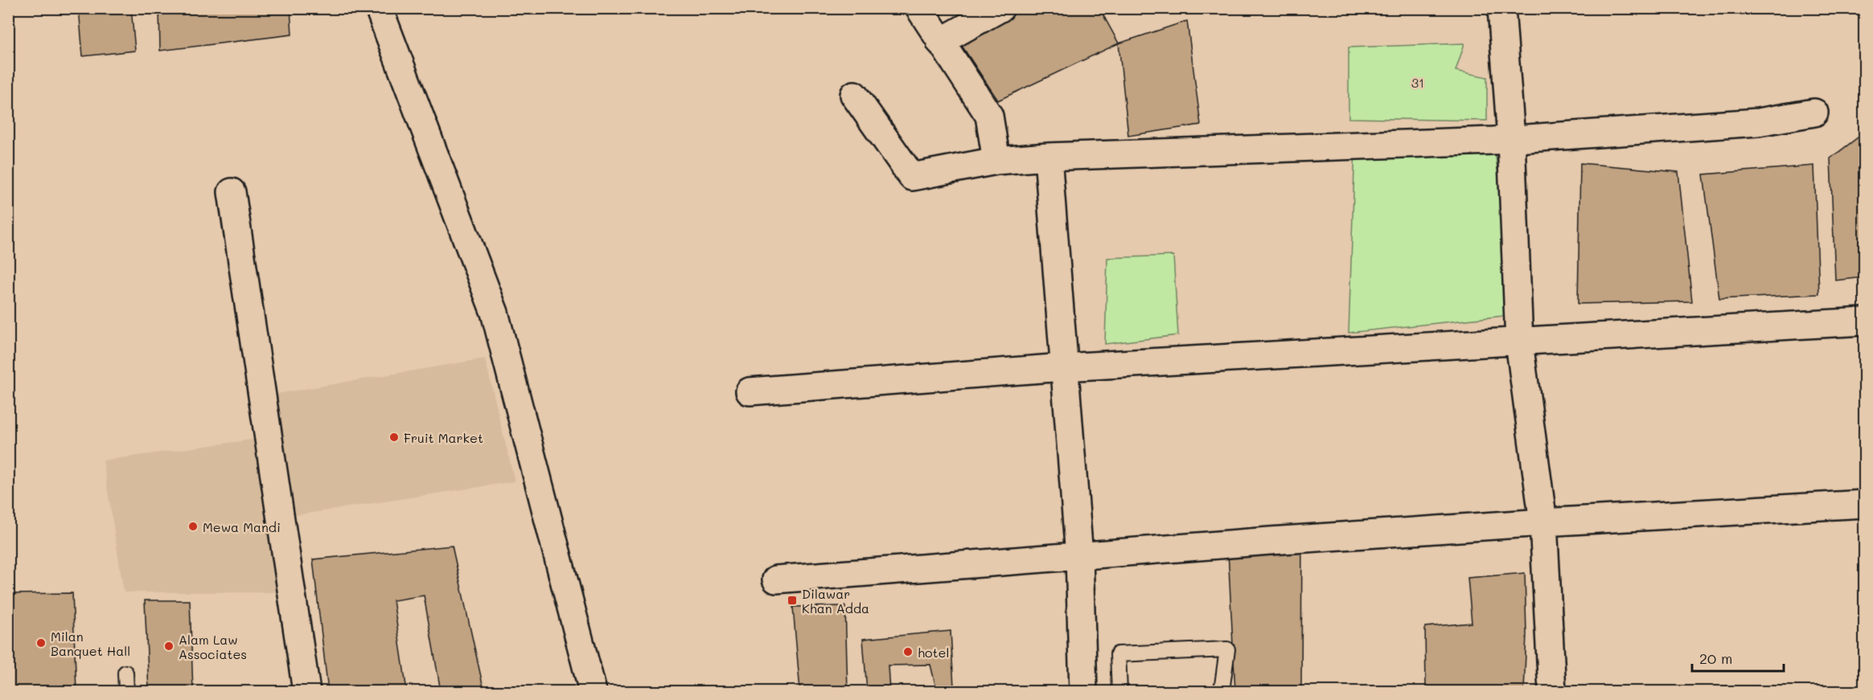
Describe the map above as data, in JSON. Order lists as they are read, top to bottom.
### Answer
{
  "parks": ["31"],
  "places": {
    "other": [
      "Fruit Market",
      "Mewa Mandi",
      "Milan Banquet Hall",
      "Alam Law Associates",
      "hotel"
    ],
    "transit": ["Dilawar Khan Adda"]
  },
  "scale_bar": "20 m"
}
